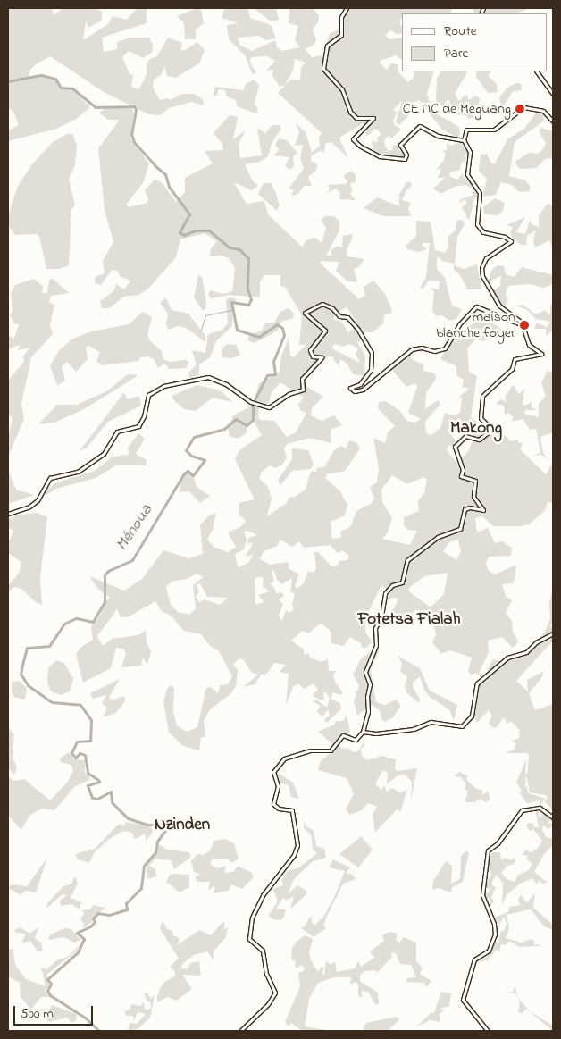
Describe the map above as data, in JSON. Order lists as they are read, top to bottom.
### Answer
{
  "districts": ["Makong", "Fotetsa Fialah", "Nzinden"],
  "water": ["Ménoua"],
  "places": ["CETIC de Meguang", "maison blanche foyer"],
  "legend": ["Route", "Parc"],
  "scale_bar": "500 m"
}
